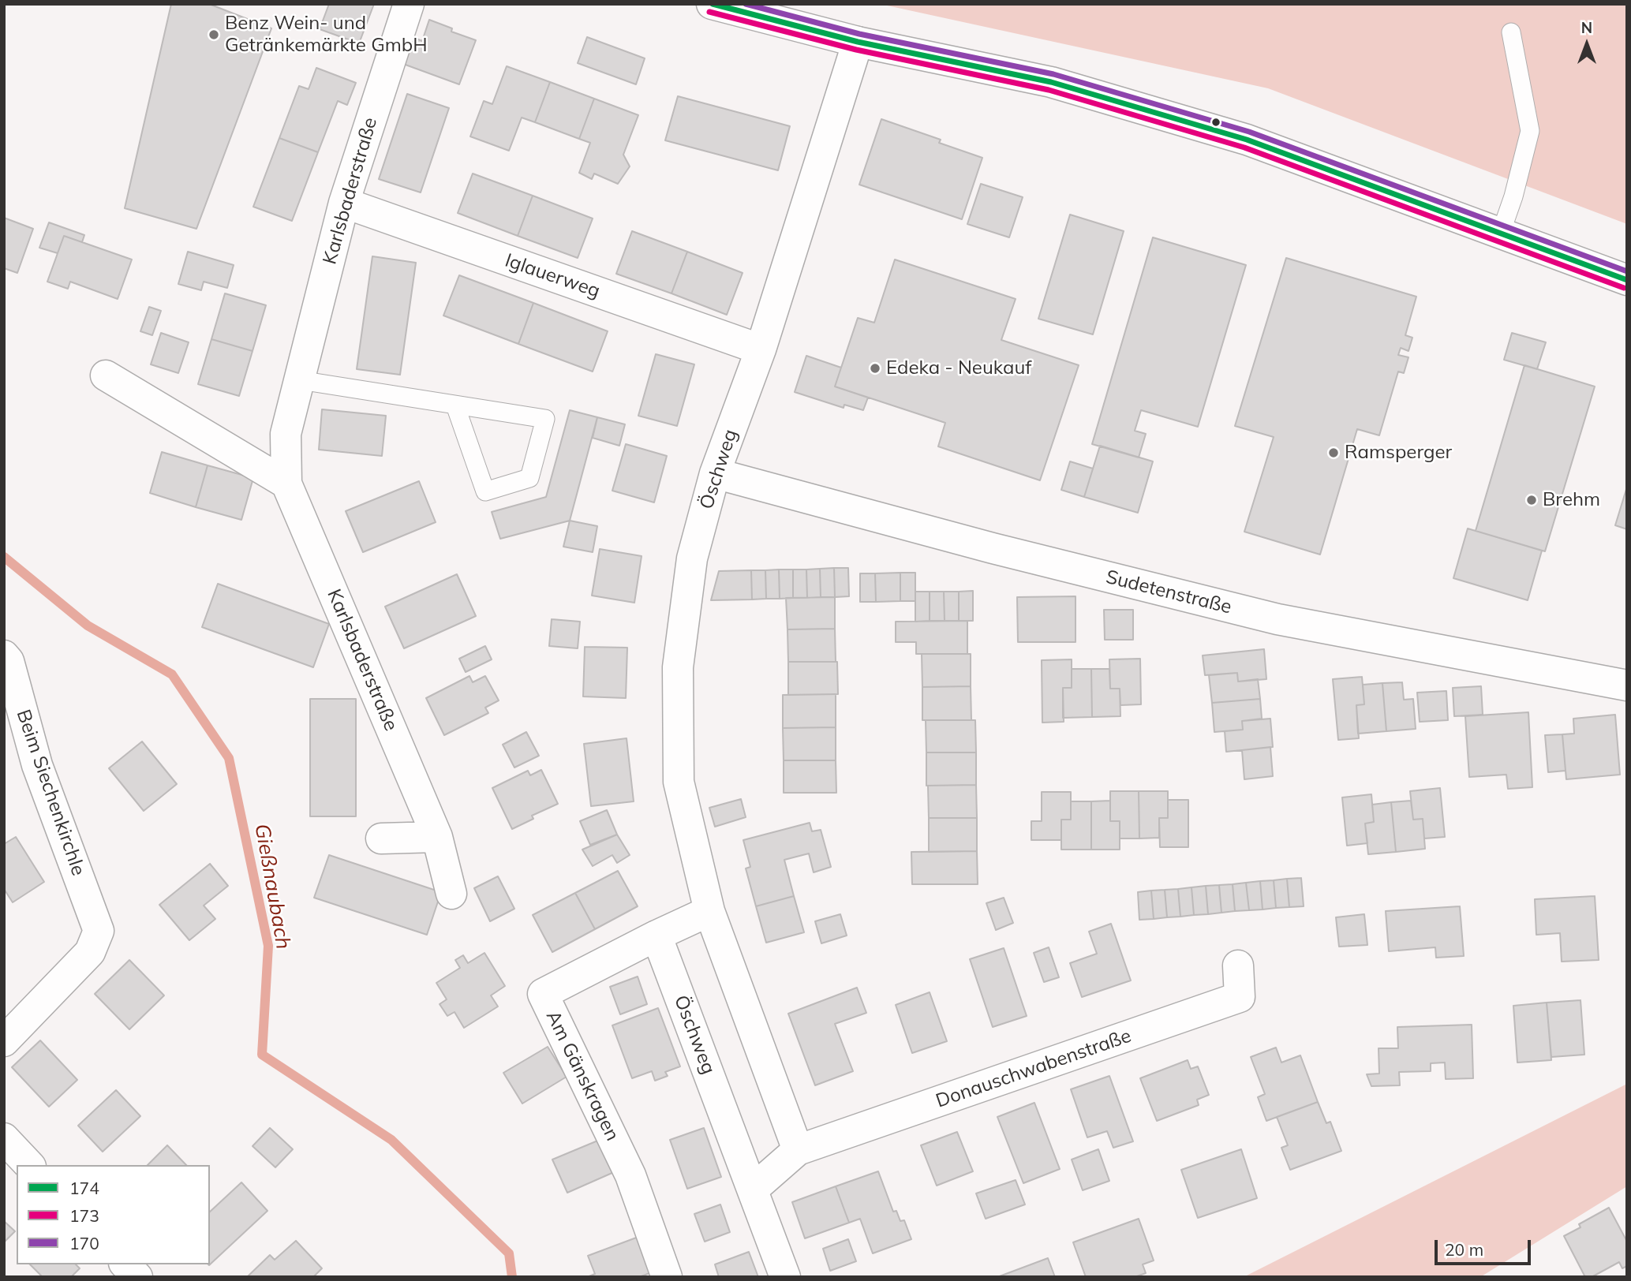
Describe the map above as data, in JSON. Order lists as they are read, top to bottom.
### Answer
{
  "streets": {
    "street": [
      "Karlsbaderstraße",
      "Iglauerweg",
      "Öschweg",
      "Sudetenstraße",
      "Beim Siechenkirchle",
      "Donauschwabenstraße",
      "Am Gänskragen"
    ]
  },
  "crossings": [
    ["Karlsbaderstraße", "Iglauerweg"],
    ["Iglauerweg", "Öschweg"],
    ["Öschweg", "Sudetenstraße"],
    ["Öschweg", "Donauschwabenstraße"],
    ["Öschweg", "Am Gänskragen"]
  ],
  "water": ["Gießnaubach"],
  "places": [
    "Benz Wein- und Getränkemärkte GmbH",
    "Edeka - Neukauf",
    "Ramsperger",
    "Brehm"
  ],
  "lines": ["transit line 174", "transit line 170", "transit line 173"],
  "legend": ["174", "173", "170"],
  "scale_bar": "20 m",
  "north": "top"
}
